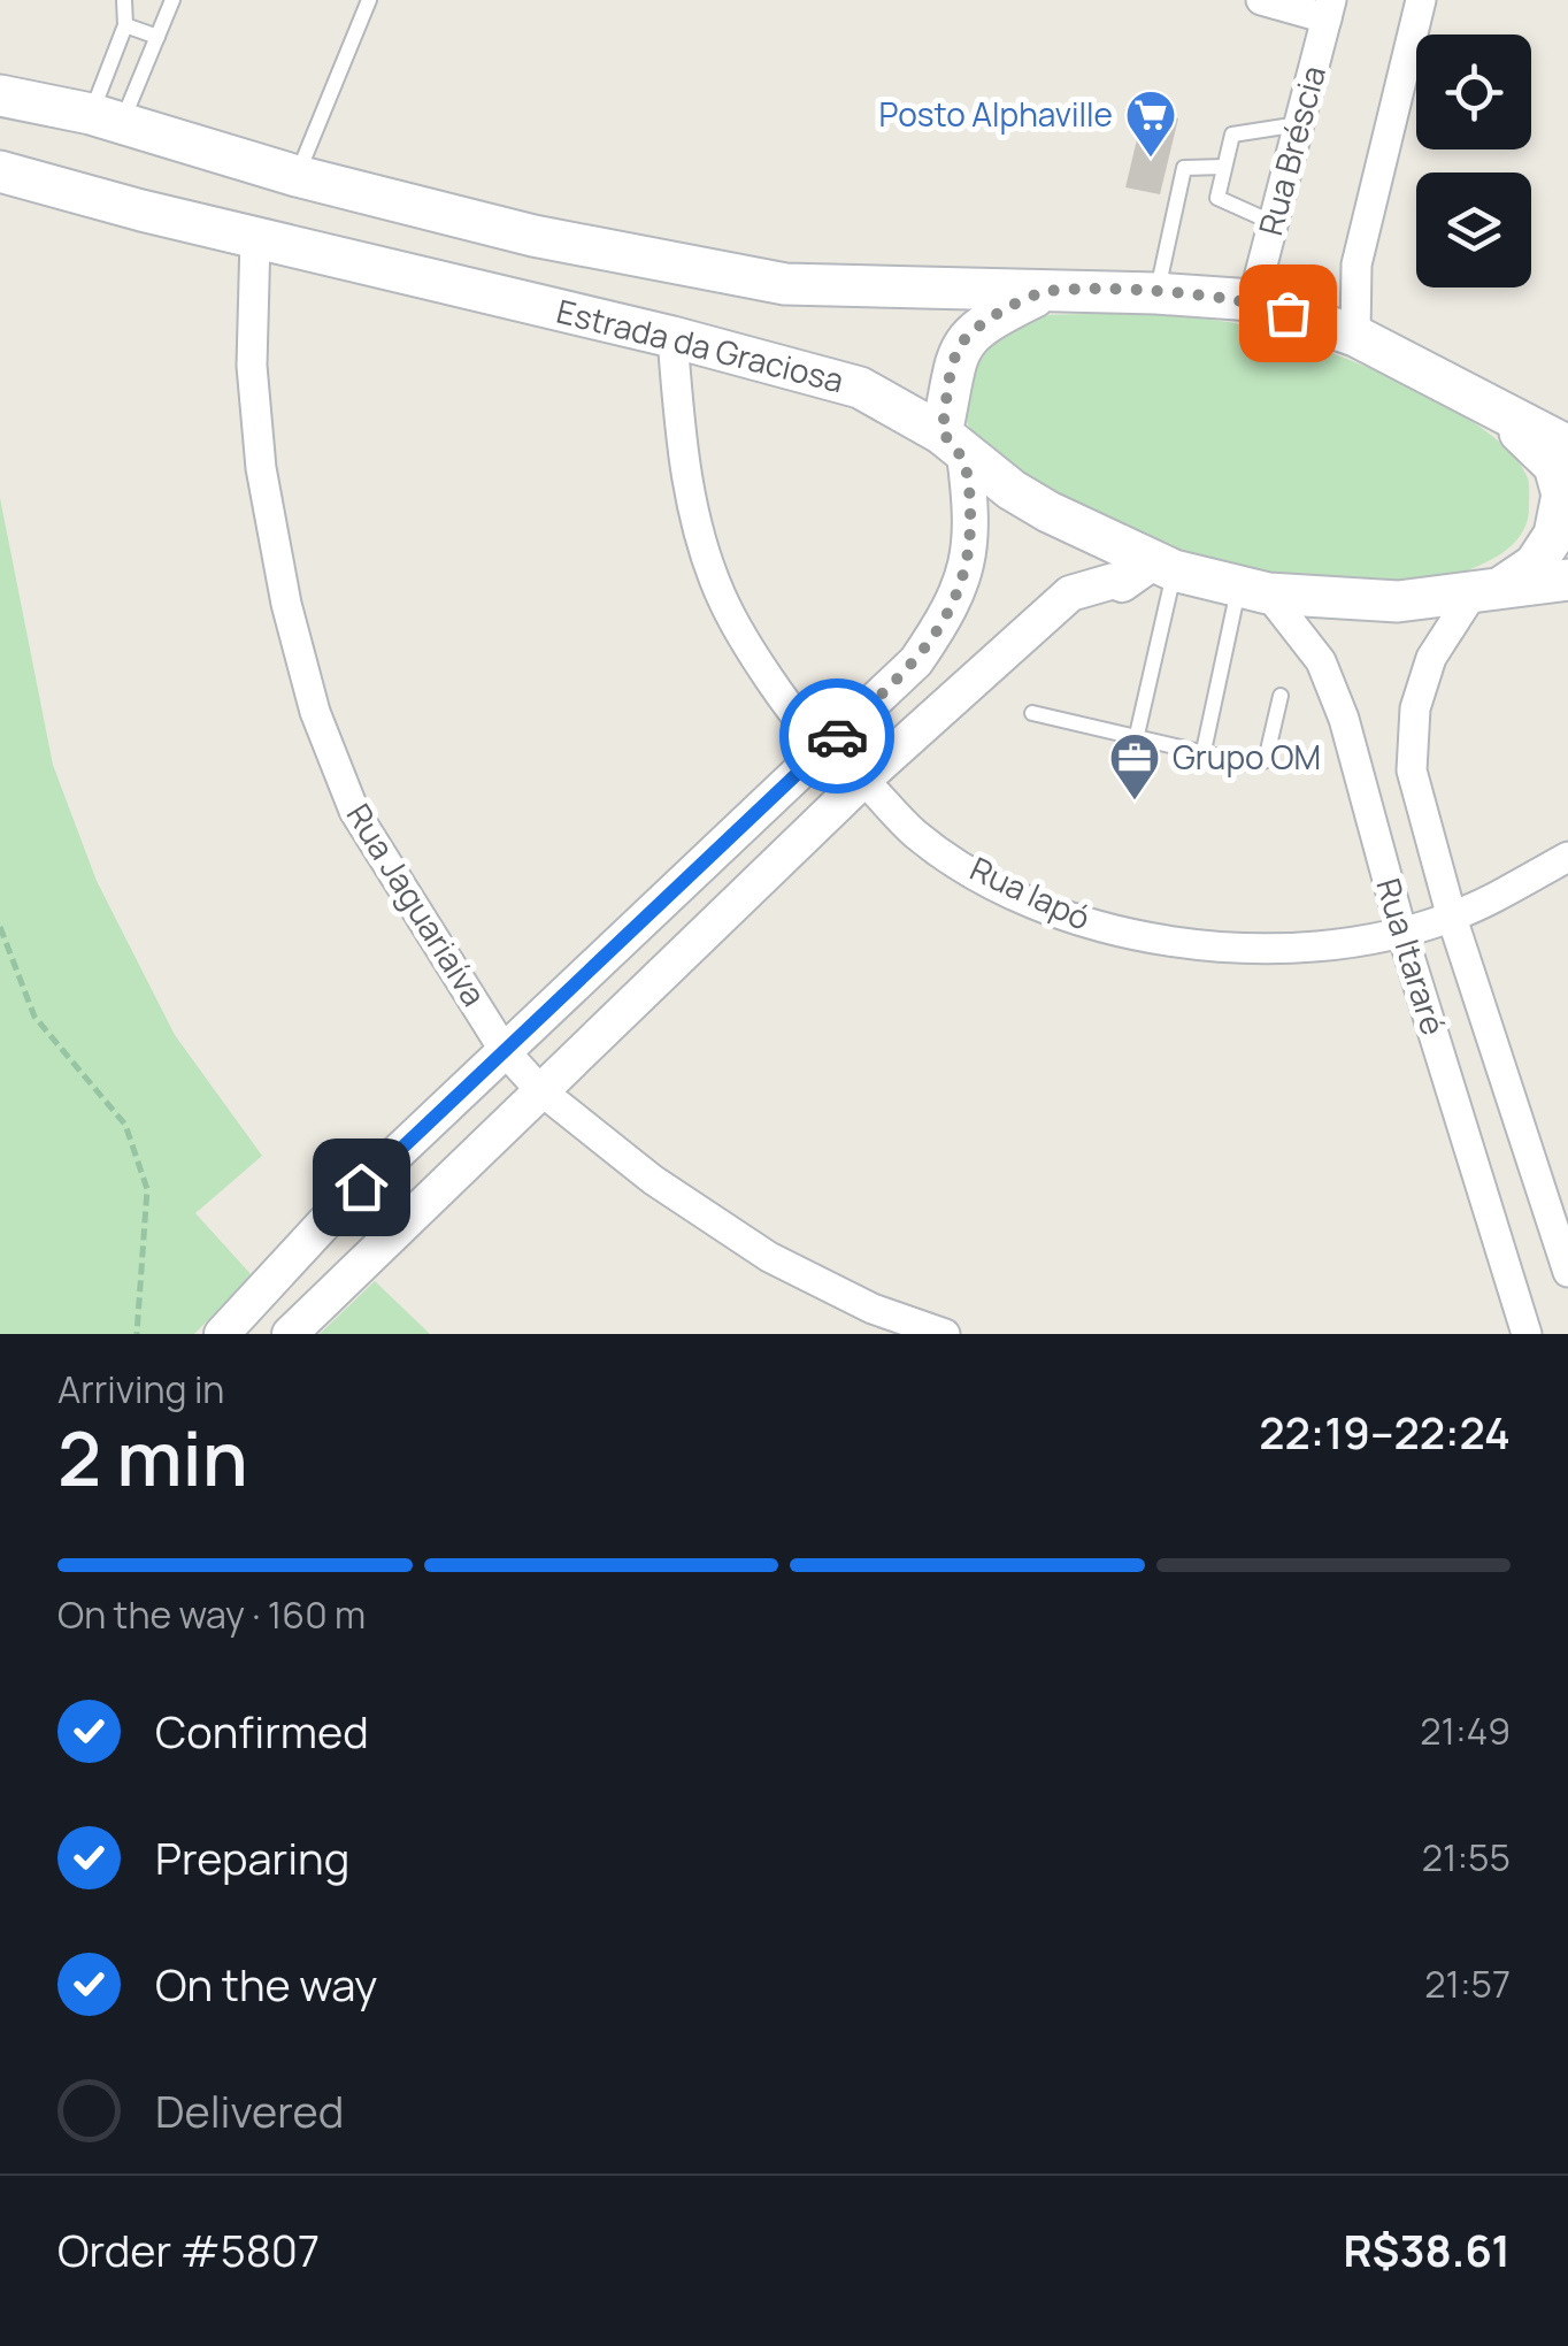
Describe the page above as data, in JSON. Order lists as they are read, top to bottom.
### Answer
{
  "streets": {
    "main road": ["Estrada da Graciosa"],
    "street": [
      "Rua Bréscia",
      "Rua Iapó",
      "Rua Jaguariaíva",
      "Rua Itararé"
    ]
  },
  "crossings": [
    ["Estrada da Graciosa", "Rua Iapó"],
    ["Estrada da Graciosa", "Rua Jaguariaíva"],
    ["Estrada da Graciosa", "Rua Itararé"],
    ["Rua Iapó", "Rua Itararé"]
  ],
  "places": {
    "supermarket": ["Posto Alphaville"],
    "office": ["Grupo OM"]
  },
  "page": {
    "heading": ["2 min", "Arriving in", "22:19–22:24"],
    "panel": ["Order #5807", "R$38.61"],
    "bar": "On the way · 160 m",
    "list": [
      ["Confirmed", "21:49"],
      ["Preparing", "21:55"],
      ["On the way", "21:57"],
      "Delivered"
    ]
  }
}
